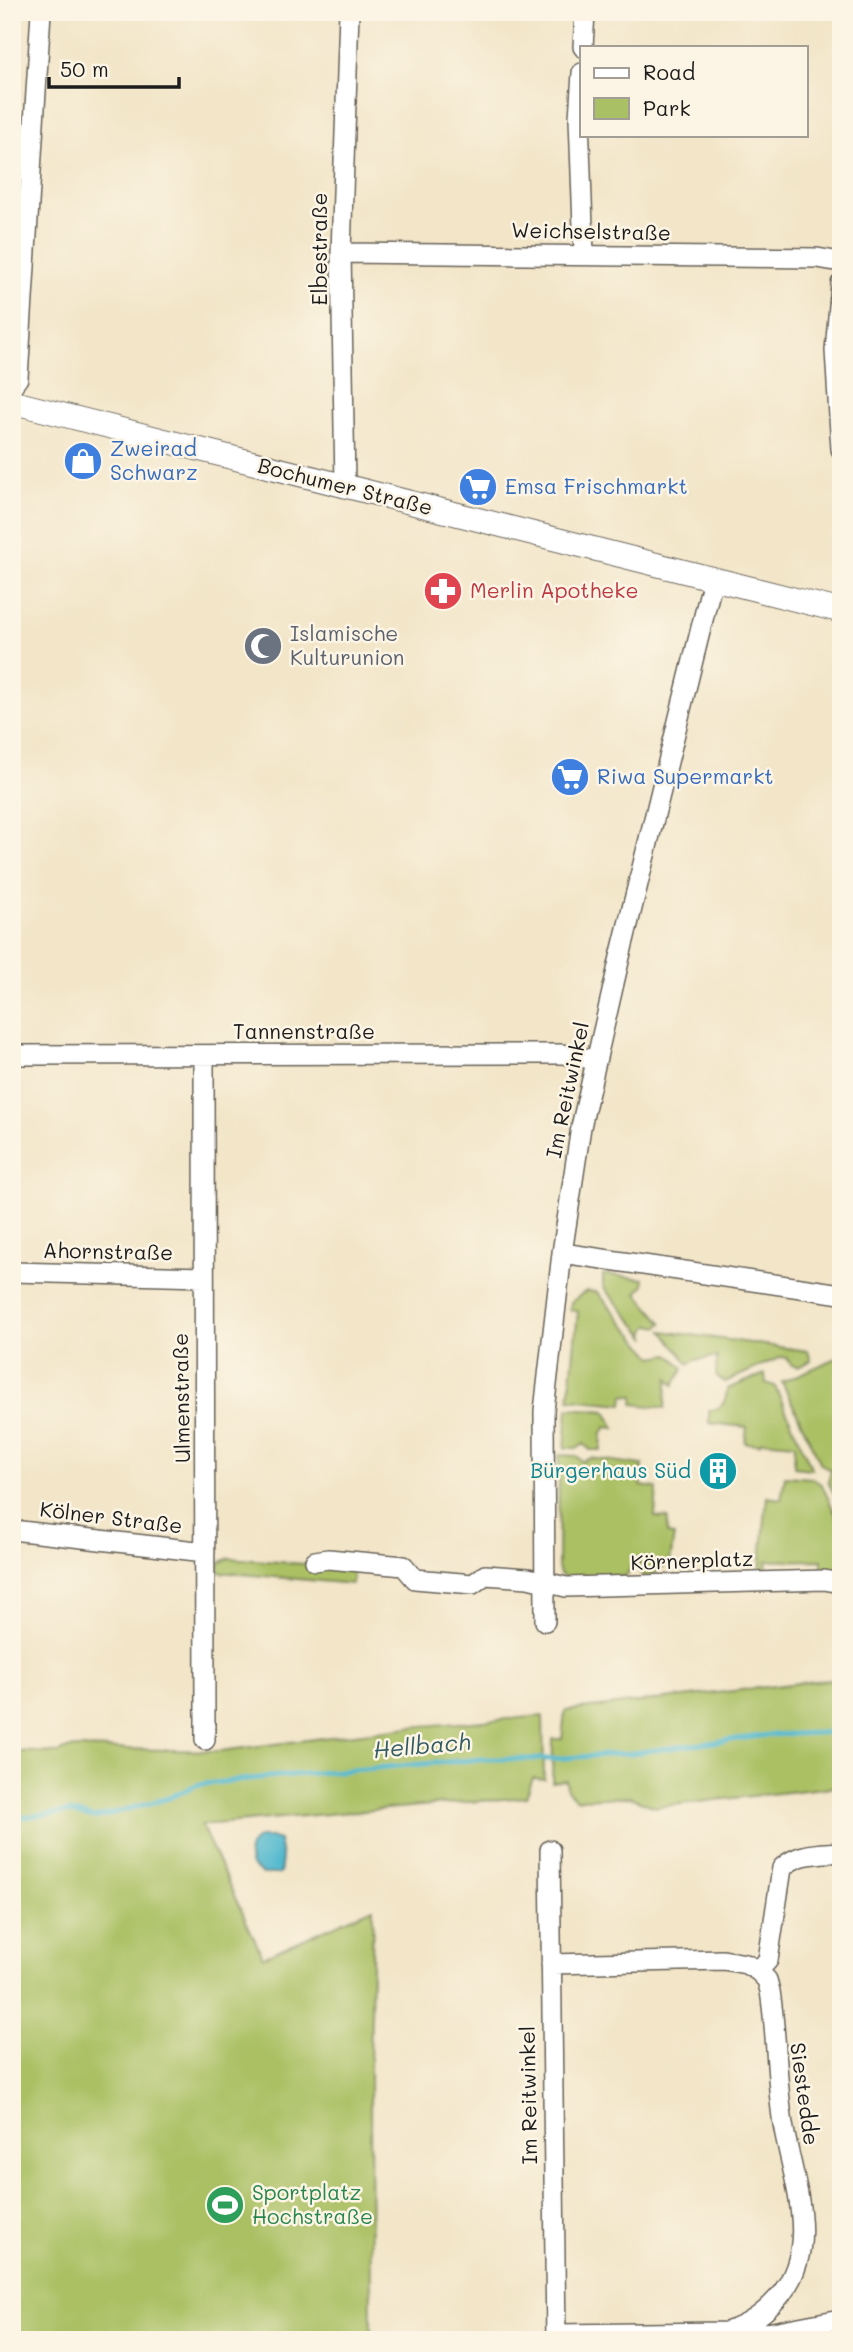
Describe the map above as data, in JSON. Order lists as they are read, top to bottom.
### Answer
{
  "streets": {
    "main road": ["Bochumer Straße"],
    "street": [
      "Weichselstraße",
      "Elbestraße",
      "Tannenstraße",
      "Im Reitwinkel",
      "Ahornstraße",
      "Ulmenstraße",
      "Kölner Straße",
      "Körnerplatz",
      "Siestedde"
    ]
  },
  "crossings": [
    ["Weichselstraße", "Elbestraße"],
    ["Elbestraße", "Bochumer Straße"],
    ["Bochumer Straße", "Im Reitwinkel"],
    ["Tannenstraße", "Im Reitwinkel"],
    ["Tannenstraße", "Ulmenstraße"],
    ["Im Reitwinkel", "Körnerplatz"],
    ["Im Reitwinkel", "Siestedde"],
    ["Ahornstraße", "Ulmenstraße"],
    ["Ulmenstraße", "Kölner Straße"]
  ],
  "water": ["Hellbach"],
  "places": {
    "shop": ["Zweirad Schwarz"],
    "supermarket": ["Emsa Frischmarkt", "Riwa Supermarkt"],
    "pharmacy": ["Merlin Apotheke"],
    "mosque": ["Islamische Kulturunion"],
    "building": ["Bürgerhaus Süd"],
    "sports": ["Sportplatz Hochstraße"]
  },
  "legend": ["Road", "Park"],
  "scale_bar": "50 m"
}
